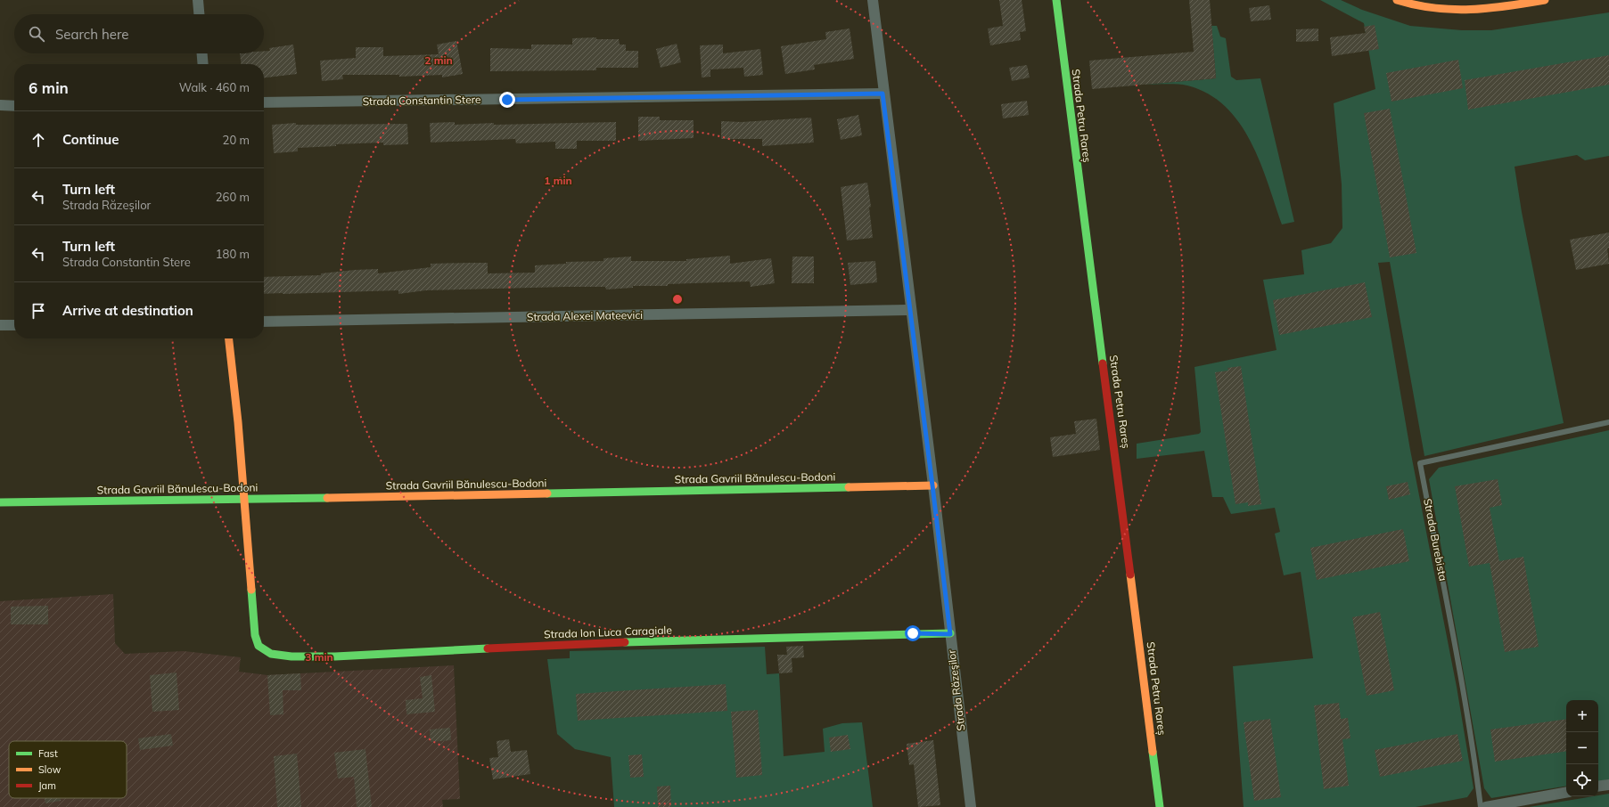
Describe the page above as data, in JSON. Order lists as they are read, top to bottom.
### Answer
{
  "streets": {
    "street": [
      "Strada Constantin Stere",
      "Strada Petru Rareș",
      "Strada Alexei Mateevici",
      "Strada Gavriil Bănulescu-Bodoni",
      "Strada Ion Luca Caragiale",
      "Strada Răzeşilor"
    ],
    "lane": ["Strada Burebista"]
  },
  "crossings": [
    ["Strada Constantin Stere", "Strada Răzeşilor"],
    ["Strada Alexei Mateevici", "Strada Răzeşilor"],
    ["Strada Gavriil Bănulescu-Bodoni", "Strada Ion Luca Caragiale"],
    ["Strada Gavriil Bănulescu-Bodoni", "Strada Răzeşilor"],
    ["Strada Ion Luca Caragiale", "Strada Răzeşilor"]
  ],
  "legend": ["Fast", "Slow", "Jam"],
  "page": {
    "search": "Search here",
    "heading": ["6 min", "Walk · 460 m"],
    "list": [
      ["Continue", "20 m"],
      ["Turn left", "Strada Răzeşilor", "260 m"],
      ["Turn left", "Strada Constantin Stere", "180 m"],
      "Arrive at destination"
    ],
    "map_buttons": ["+", "−"]
  },
  "rings": ["2 min", "1 min", "3 min"]
}
